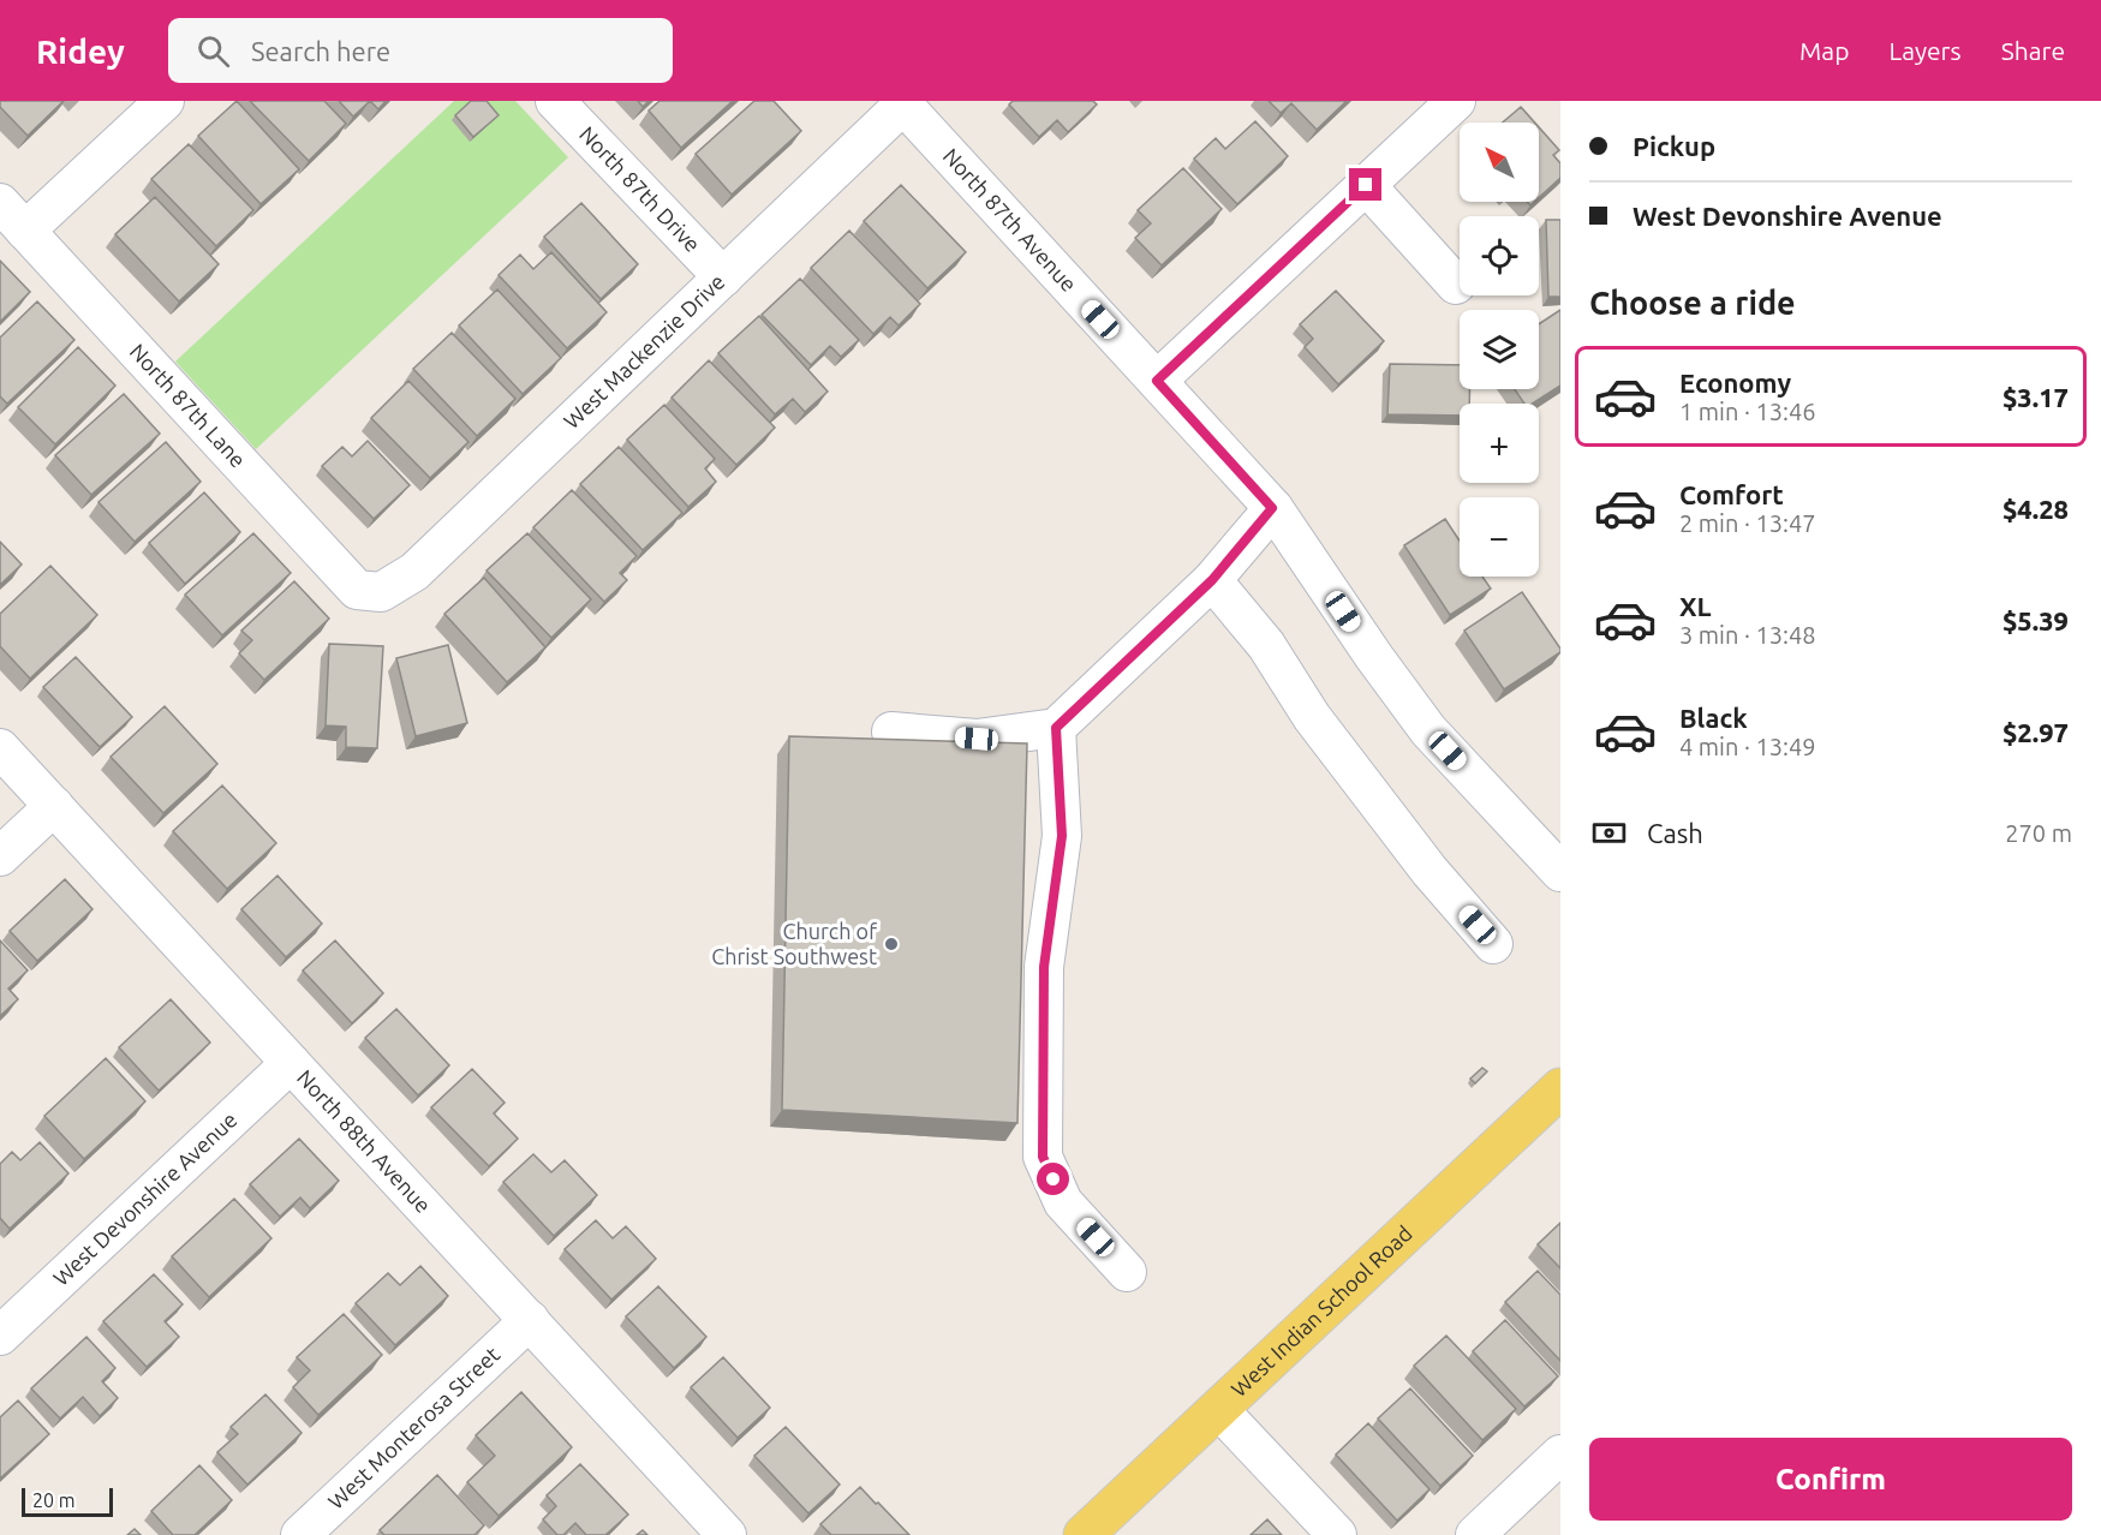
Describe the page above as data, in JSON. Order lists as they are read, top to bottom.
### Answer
{
  "streets": {
    "main road": ["West Indian School Road"],
    "street": [
      "North 87th Drive",
      "North 87th Avenue",
      "West Mackenzie Drive",
      "North 87th Lane",
      "North 88th Avenue",
      "West Devonshire Avenue",
      "West Monterosa Street"
    ]
  },
  "crossings": [
    ["North 87th Drive", "West Mackenzie Drive"],
    ["North 87th Avenue", "West Mackenzie Drive"],
    ["West Mackenzie Drive", "North 87th Lane"],
    ["North 88th Avenue", "West Devonshire Avenue"],
    ["North 88th Avenue", "West Monterosa Street"]
  ],
  "places": ["Church of Christ Southwest"],
  "scale_bar": "20 m",
  "north": "top left",
  "page": {
    "header": "Ridey",
    "search": "Search here",
    "nav": ["Map", "Layers", "Share"],
    "banner": ["Pickup", "West Devonshire Avenue"],
    "map_buttons": ["+", "−"],
    "heading": "Choose a ride",
    "list": [
      {
        "name": "Economy",
        "note": "1 min · 13:46",
        "value": "$3.17"
      },
      {
        "name": "Comfort",
        "note": "2 min · 13:47",
        "value": "$4.28"
      },
      {
        "name": "XL",
        "note": "3 min · 13:48",
        "value": "$5.39"
      },
      {
        "name": "Black",
        "note": "4 min · 13:49",
        "value": "$2.97"
      }
    ],
    "pay": ["Cash", "270 m"],
    "buttons": "Confirm",
    "scale": "20 m"
  }
}
